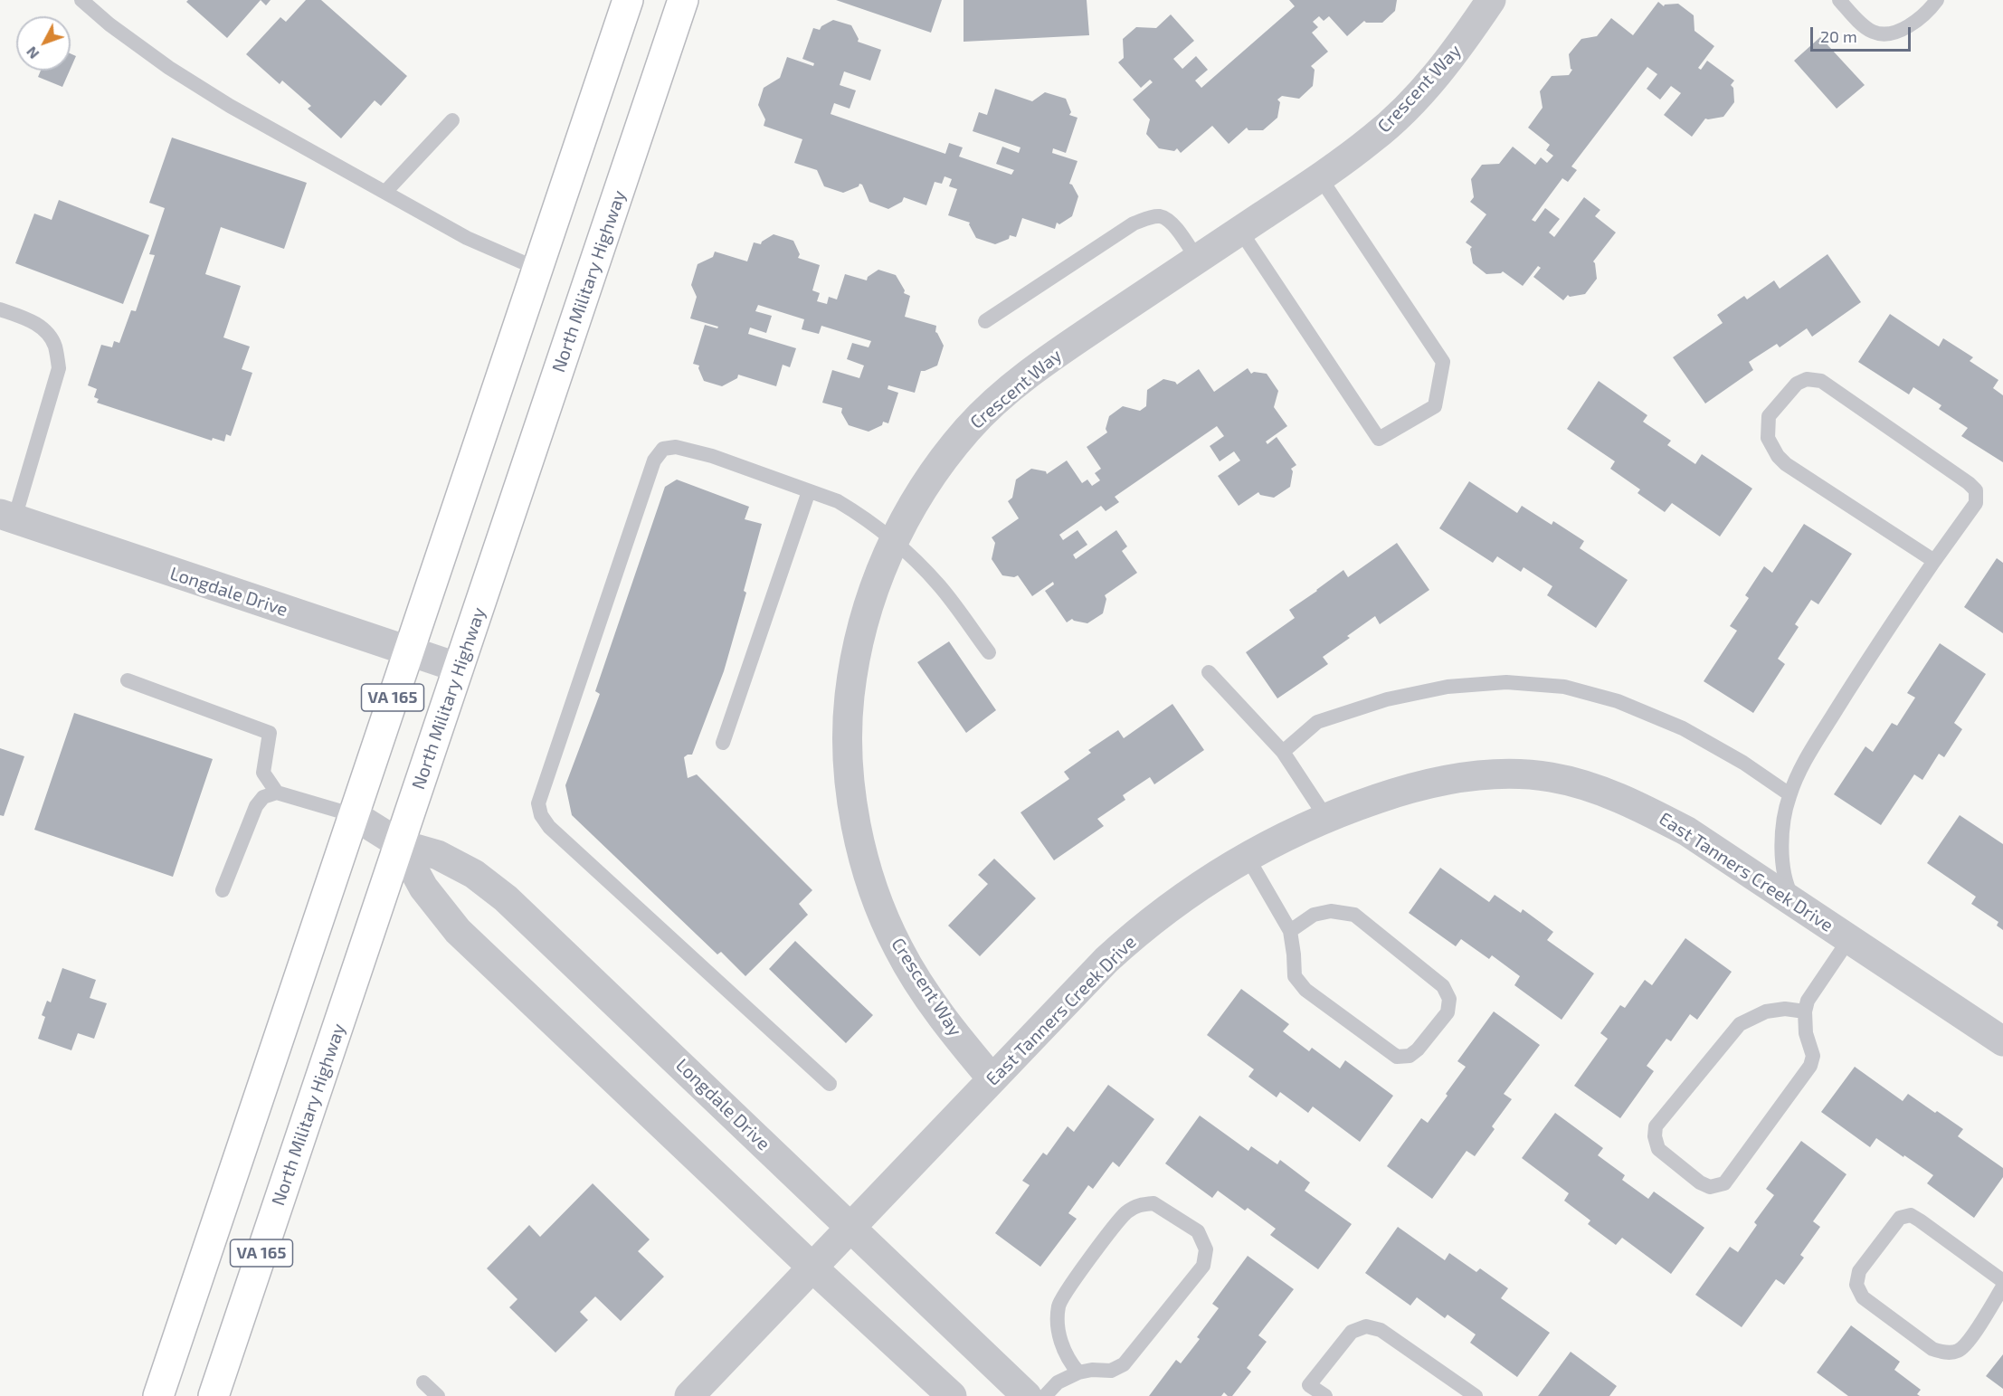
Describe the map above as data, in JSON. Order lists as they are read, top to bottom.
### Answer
{
  "streets": {
    "main road": ["North Military Highway", "VA 165"],
    "street": ["Crescent Way", "Longdale Drive", "East Tanners Creek Drive"]
  },
  "crossings": [
    ["Crescent Way", "East Tanners Creek Drive"],
    ["North Military Highway", "Longdale Drive"],
    ["Longdale Drive", "VA 165"],
    ["Longdale Drive", "East Tanners Creek Drive"]
  ],
  "scale_bar": "20 m",
  "north": "bottom left"
}
